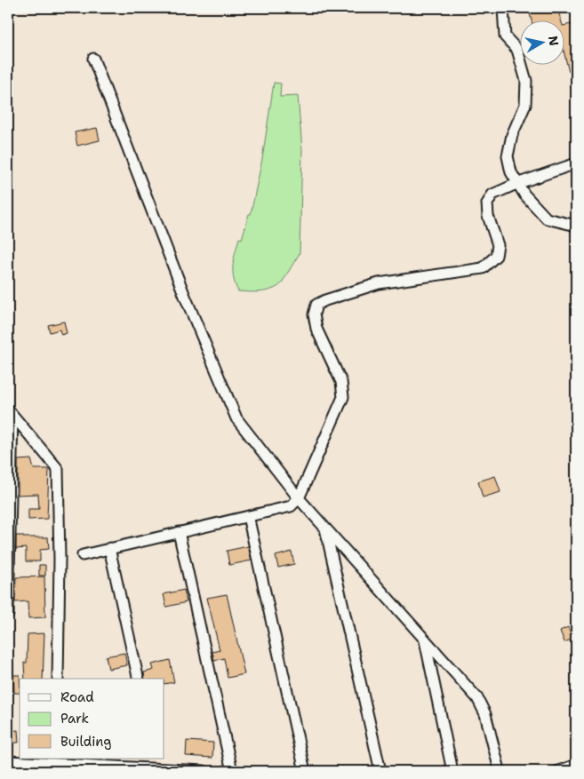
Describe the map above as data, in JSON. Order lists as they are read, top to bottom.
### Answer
{
  "legend": ["Road", "Park", "Building"],
  "north": "right"
}
